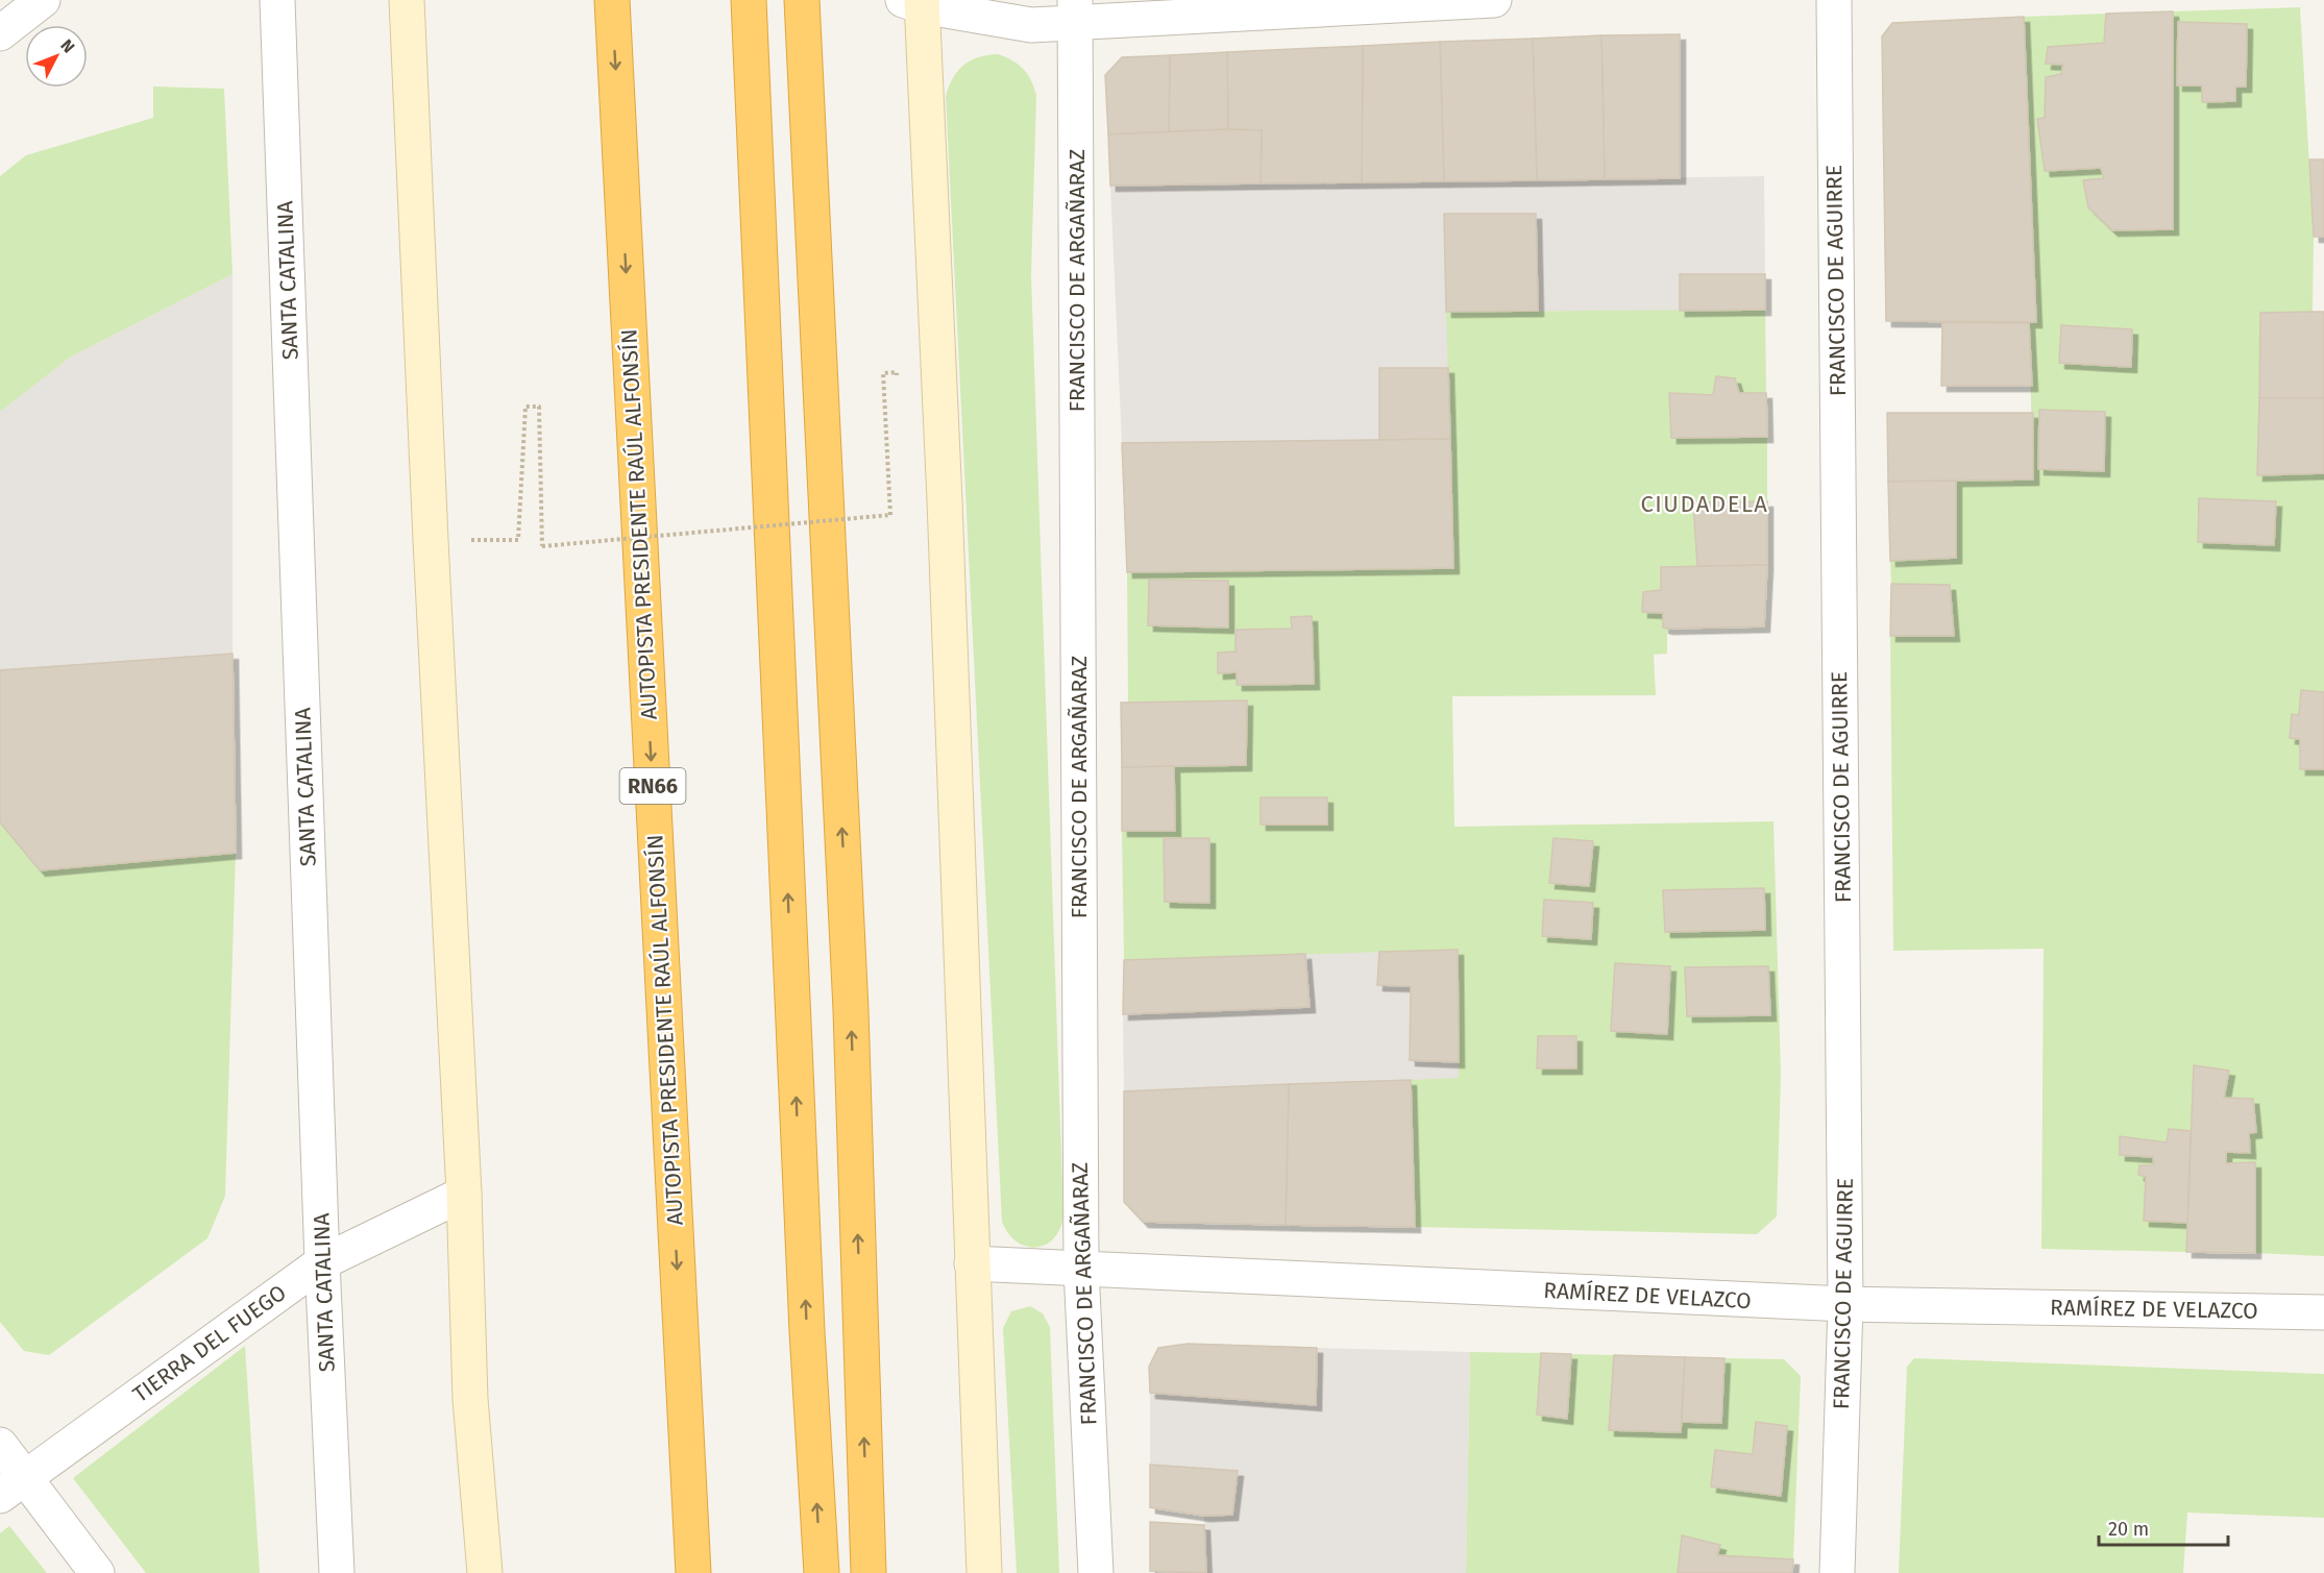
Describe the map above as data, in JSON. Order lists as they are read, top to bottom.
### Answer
{
  "streets": {
    "highway": ["AUTOPISTA PRESIDENTE RAÚL ALFONSÍN", "RN66"],
    "street": [
      "SANTA CATALINA",
      "FRANCISCO DE ARGAÑARAZ",
      "FRANCISCO DE AGUIRRE",
      "RAMÍREZ DE VELAZCO",
      "TIERRA DEL FUEGO"
    ]
  },
  "crossings": [
    ["SANTA CATALINA", "TIERRA DEL FUEGO"],
    ["FRANCISCO DE ARGAÑARAZ", "RAMÍREZ DE VELAZCO"],
    ["FRANCISCO DE AGUIRRE", "RAMÍREZ DE VELAZCO"]
  ],
  "districts": ["CIUDADELA"],
  "scale_bar": "20 m",
  "north": "top right"
}
